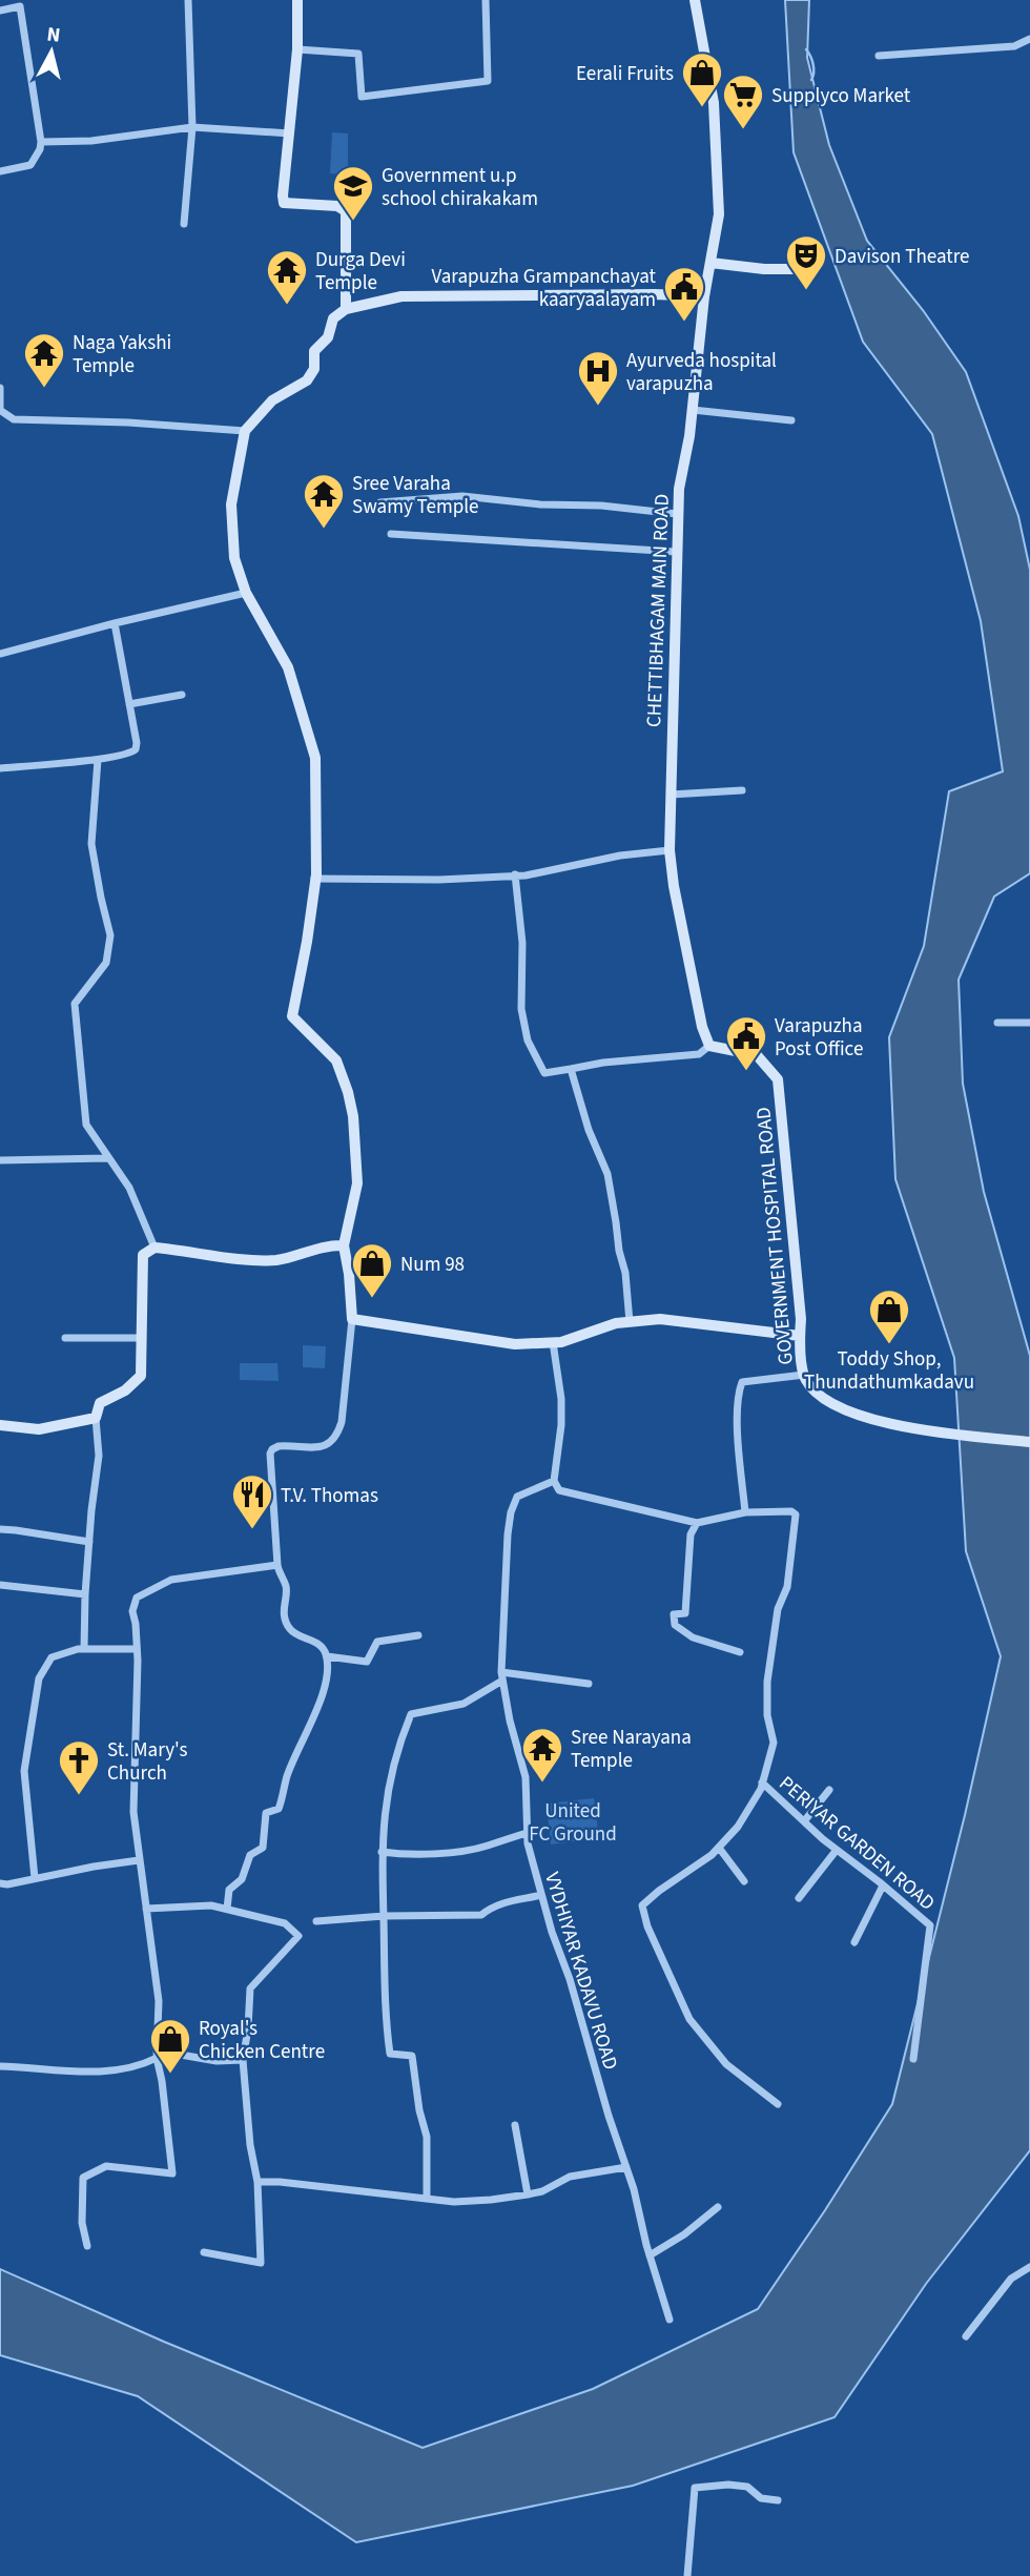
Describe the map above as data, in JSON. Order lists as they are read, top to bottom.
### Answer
{
  "streets": {
    "street": [
      "CHETTIBHAGAM MAIN ROAD",
      "GOVERNMENT HOSPITAL ROAD",
      "PERIYAR GARDEN ROAD",
      "VYDHIYAR KADAVU ROAD"
    ]
  },
  "crossings": [
    ["CHETTIBHAGAM MAIN ROAD", "GOVERNMENT HOSPITAL ROAD"]
  ],
  "parks": ["United FC Ground"],
  "places": {
    "shop": [
      "Eerali Fruits",
      "Num 98",
      "Toddy Shop, Thundathumkadavu",
      "Royal's Chicken Centre"
    ],
    "supermarket": ["Supplyco Market"],
    "school or university": ["Government u.p school chirakakam"],
    "theatre": ["Davison Theatre"],
    "temple": [
      "Durga Devi Temple",
      "Naga Yakshi Temple",
      "Sree Varaha Swamy Temple",
      "Sree Narayana Temple"
    ],
    "public building": ["Varapuzha Grampanchayat kaaryaalayam", "Varapuzha Post Office"],
    "hospital": ["Ayurveda hospital varapuzha"],
    "restaurant": ["T.V. Thomas"],
    "church": ["St. Mary's Church"]
  },
  "north": "top"
}
